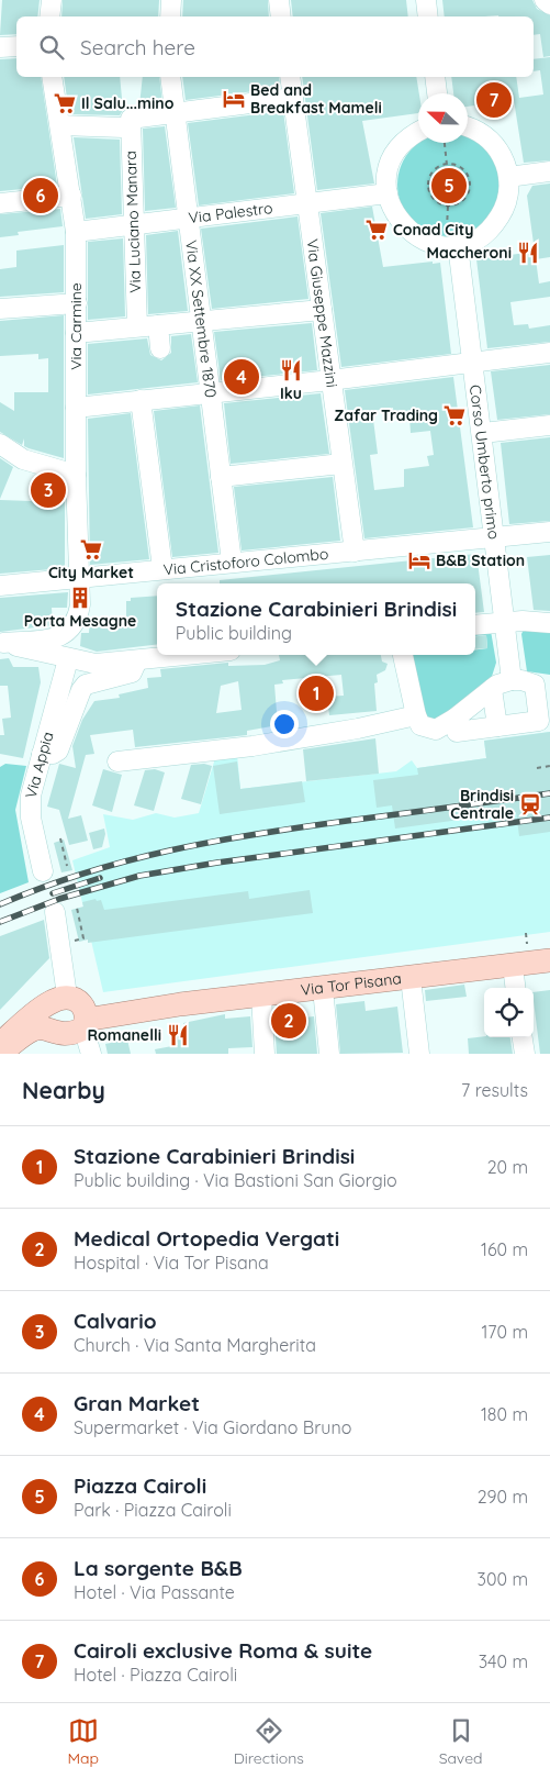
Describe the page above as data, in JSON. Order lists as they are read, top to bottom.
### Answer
{
  "streets": {
    "main road": ["Via Tor Pisana"],
    "street": [
      "Via Palestro",
      "Via Luciano Manara",
      "Via Giuseppe Mazzini",
      "Via XX Settembre 1870",
      "Via Carmine",
      "Corso Umberto primo",
      "Via Cristoforo Colombo",
      "Via Appia"
    ]
  },
  "crossings": [
    ["Via Palestro", "Via Luciano Manara"],
    ["Via Palestro", "Via Giuseppe Mazzini"],
    ["Via Palestro", "Via XX Settembre 1870"],
    ["Via Palestro", "Via Carmine"],
    ["Via Giuseppe Mazzini", "Via Cristoforo Colombo"],
    ["Via XX Settembre 1870", "Via Cristoforo Colombo"],
    ["Via Carmine", "Via Cristoforo Colombo"],
    ["Corso Umberto primo", "Via Cristoforo Colombo"]
  ],
  "places": {
    "hotel": ["Bed and Breakfast Mameli", "B&B Station"],
    "supermarket": [
      "Il Salu...mino",
      "Conad City",
      "Zafar Trading",
      "City Market"
    ],
    "restaurant": ["Maccheroni", "Iku", "Romanelli"],
    "building": ["Porta Mesagne"],
    "station": ["Brindisi Centrale"]
  },
  "north": "left",
  "page": {
    "search": "Search here",
    "pins": [
      "7",
      "5",
      "6",
      "4",
      "3",
      "1",
      "2"
    ],
    "popup": ["Stazione Carabinieri Brindisi", "Public building"],
    "heading": ["Nearby", "7 results"],
    "list": [
      {
        "mark": "1",
        "name": "Stazione Carabinieri Brindisi",
        "note": "Public building · Via Bastioni San Giorgio",
        "value": "20 m"
      },
      {
        "mark": "2",
        "name": "Medical Ortopedia Vergati",
        "note": "Hospital · Via Tor Pisana",
        "value": "160 m"
      },
      {
        "mark": "3",
        "name": "Calvario",
        "note": "Church · Via Santa Margherita",
        "value": "170 m"
      },
      {
        "mark": "4",
        "name": "Gran Market",
        "note": "Supermarket · Via Giordano Bruno",
        "value": "180 m"
      },
      {
        "mark": "5",
        "name": "Piazza Cairoli",
        "note": "Park · Piazza Cairoli",
        "value": "290 m"
      },
      {
        "mark": "6",
        "name": "La sorgente B&B",
        "note": "Hotel · Via Passante",
        "value": "300 m"
      },
      {
        "mark": "7",
        "name": "Cairoli exclusive Roma & suite",
        "note": "Hotel · Piazza Cairoli",
        "value": "340 m"
      }
    ],
    "nav": ["Map", "Directions", "Saved"]
  }
}
